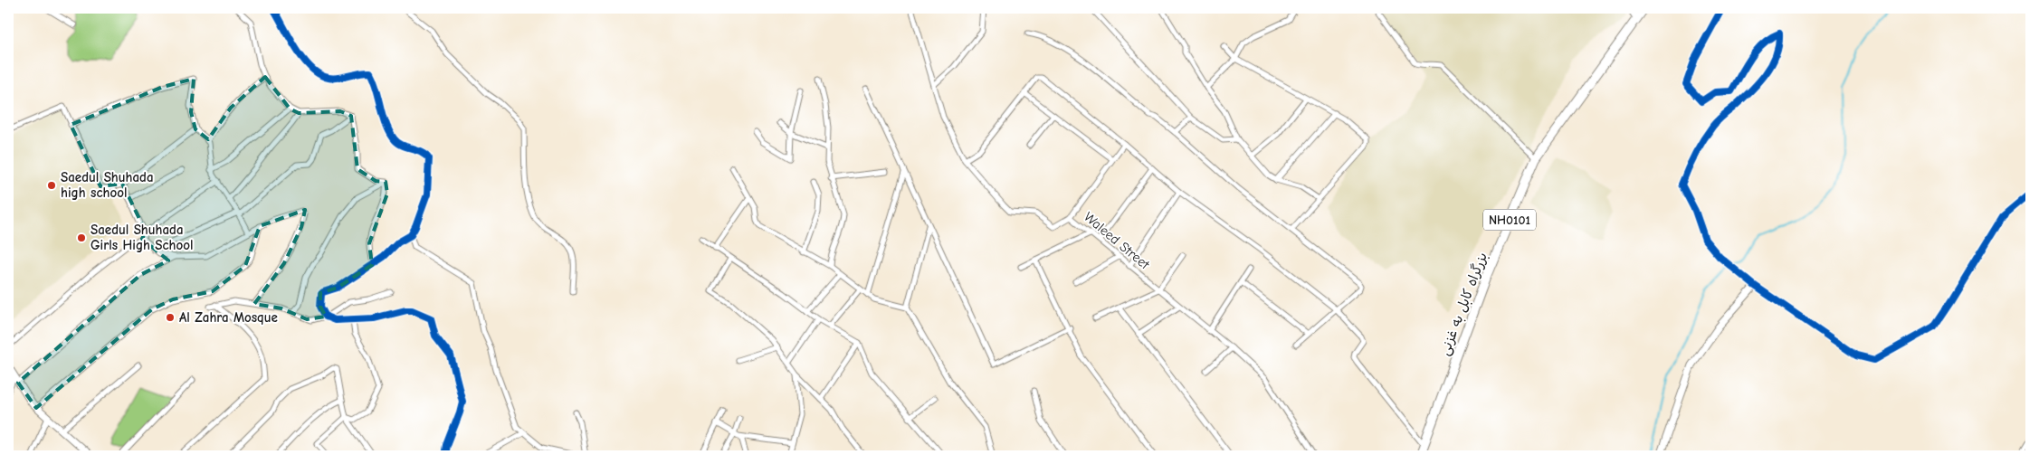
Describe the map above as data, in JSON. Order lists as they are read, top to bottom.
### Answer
{
  "streets": {
    "highway": ["NH0101", "بزرگراه کابل به غزنی"],
    "street": ["Waleed Street"]
  },
  "places": ["Saedul Shuhada high school", "Saedul Shuhada Girls High School", "Al Zahra Mosque"]
}
